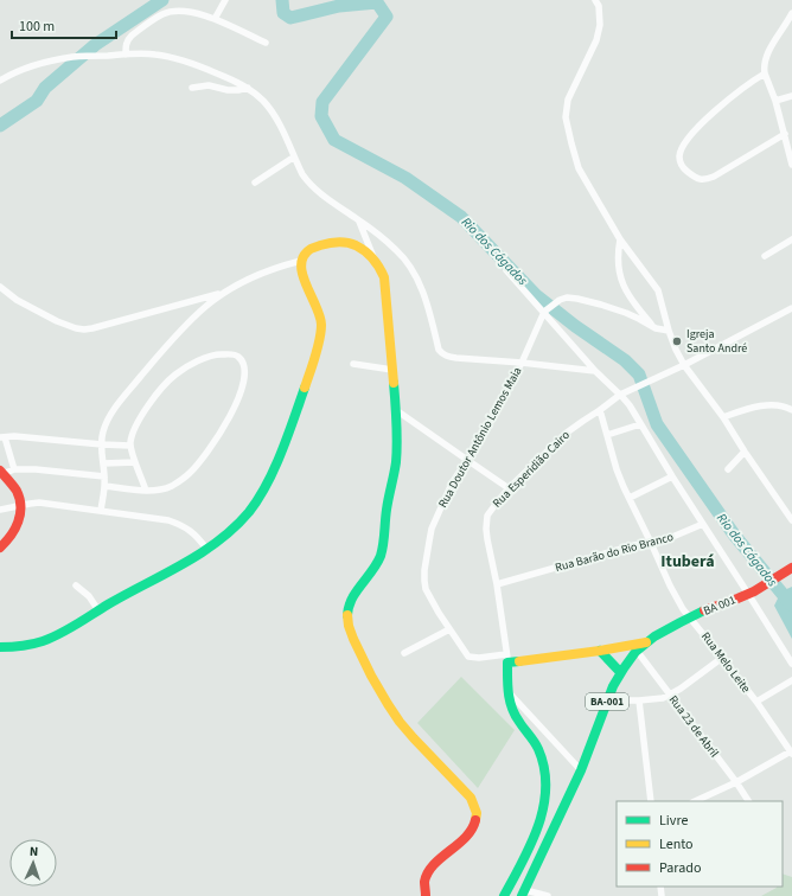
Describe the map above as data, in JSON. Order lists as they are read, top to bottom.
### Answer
{
  "streets": {
    "main road": ["BA 001", "BA-001"],
    "street": [
      "Rua Doutor Antônio Lemos Maia",
      "Rua Esperidião Cairo",
      "Rua Barão do Rio Branco",
      "Rua Melo Leite",
      "Rua 23 de Abril"
    ]
  },
  "crossings": [
    ["Rua Doutor Antônio Lemos Maia", "Rua Esperidião Cairo"],
    ["Rua Esperidião Cairo", "Rua Barão do Rio Branco"],
    ["Rua Esperidião Cairo", "Rua Melo Leite"],
    ["Rua Barão do Rio Branco", "Rua Melo Leite"],
    ["BA 001", "Rua Melo Leite"],
    ["BA 001", "BA-001"],
    ["BA-001", "Rua 23 de Abril"]
  ],
  "districts": ["Ituberá"],
  "water": ["Rio dos Cágados"],
  "places": ["Igreja Santo André"],
  "legend": ["Livre", "Lento", "Parado"],
  "scale_bar": "100 m",
  "north": "top"
}
